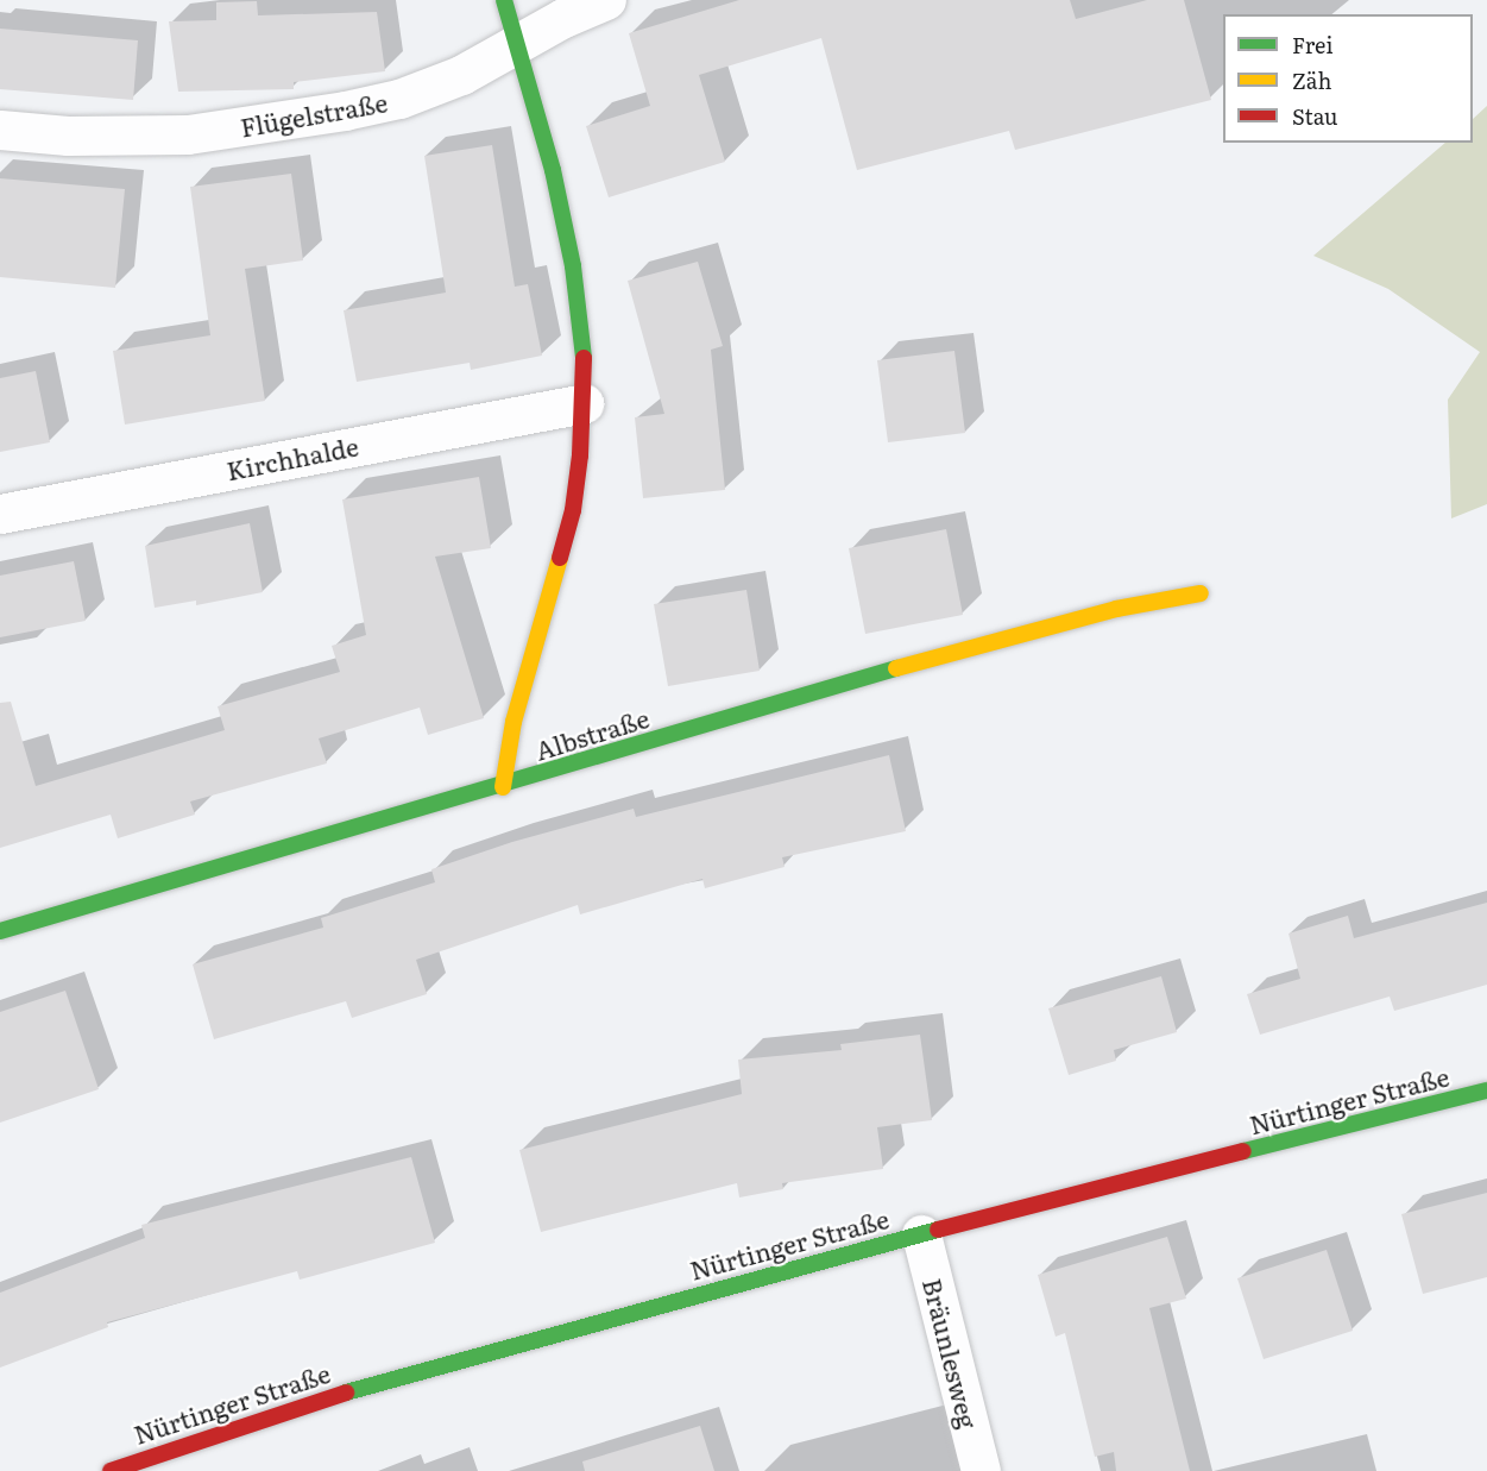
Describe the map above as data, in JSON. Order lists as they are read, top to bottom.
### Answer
{
  "streets": {
    "street": [
      "Flügelstraße",
      "Kirchhalde",
      "Albstraße",
      "Nürtinger Straße",
      "Bräunlesweg"
    ]
  },
  "crossings": [
    ["Nürtinger Straße", "Bräunlesweg"]
  ],
  "legend": ["Frei", "Zäh", "Stau"]
}
